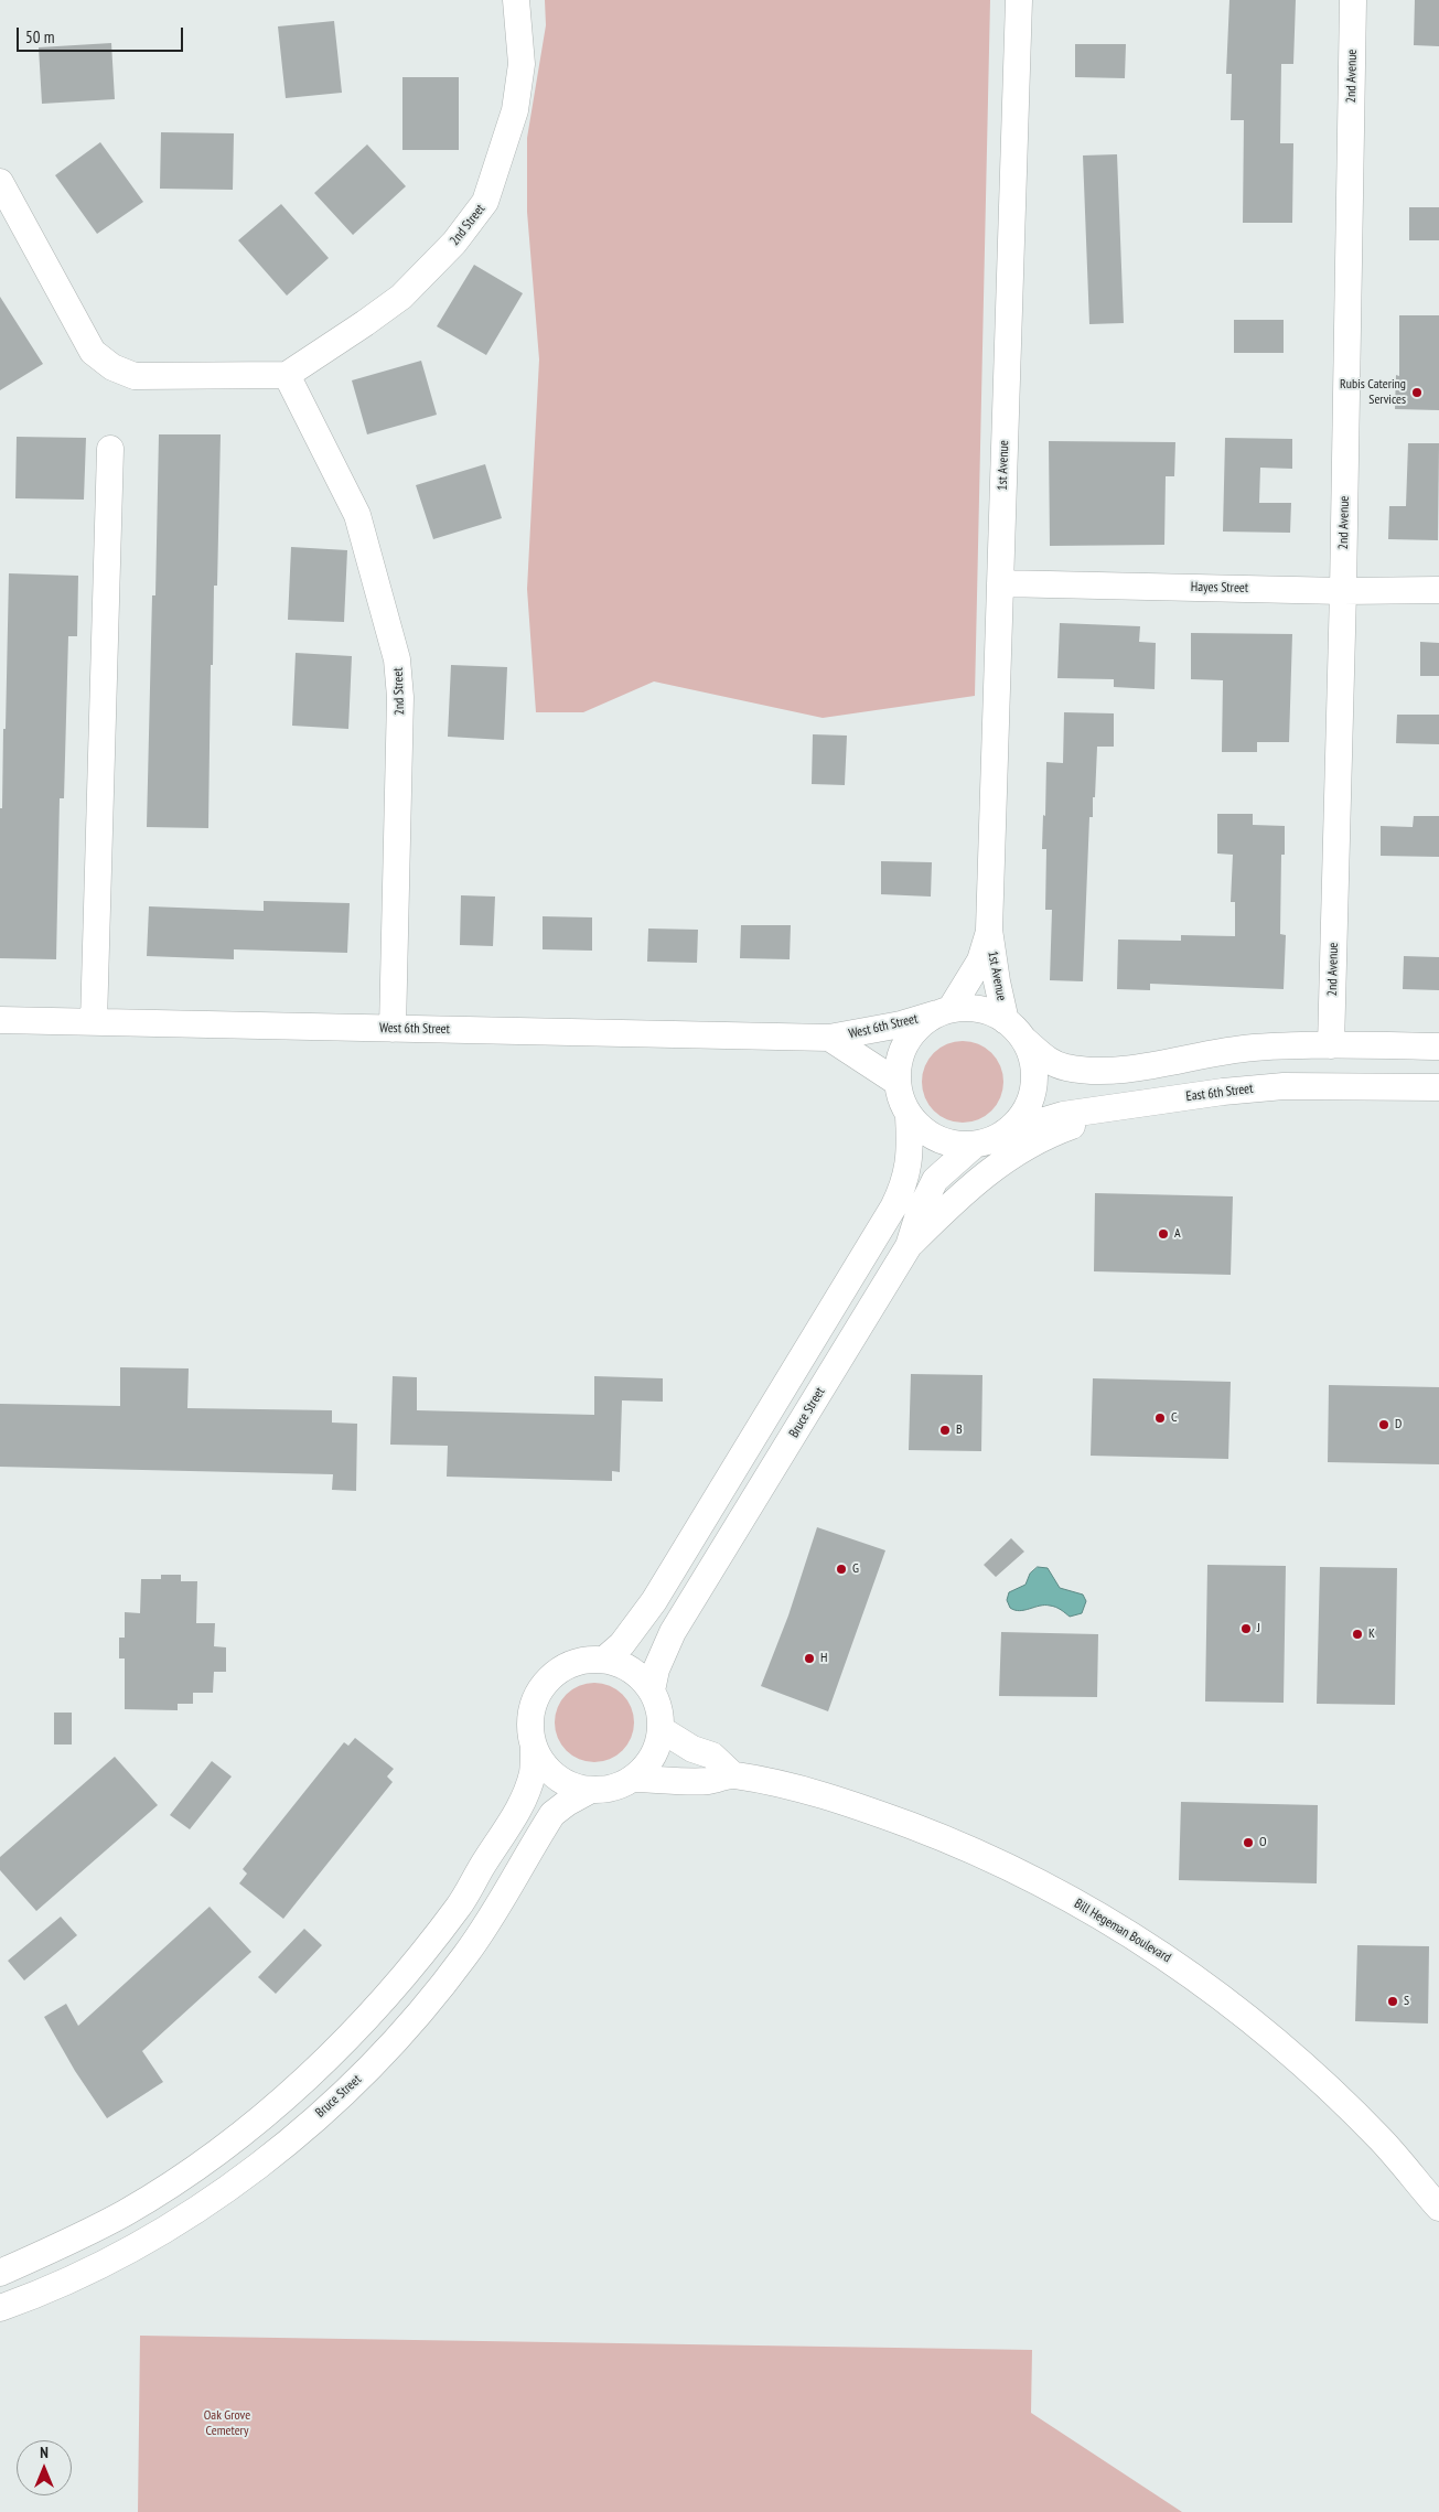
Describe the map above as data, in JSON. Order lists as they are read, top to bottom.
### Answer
{
  "streets": {
    "street": [
      "2nd Avenue",
      "2nd Street",
      "1st Avenue",
      "Hayes Street",
      "West 6th Street",
      "East 6th Street",
      "Bruce Street",
      "Bill Hegeman Boulevard"
    ]
  },
  "crossings": [
    ["2nd Avenue", "Hayes Street"],
    ["2nd Street", "West 6th Street"],
    ["1st Avenue", "Hayes Street"],
    ["1st Avenue", "West 6th Street"],
    ["1st Avenue", "East 6th Street"],
    ["1st Avenue", "Bruce Street"],
    ["West 6th Street", "East 6th Street"],
    ["West 6th Street", "Bruce Street"],
    ["East 6th Street", "Bruce Street"],
    ["Bruce Street", "Bill Hegeman Boulevard"]
  ],
  "parks": ["Oak Grove Cemetery"],
  "places": [
    "Rubis Catering Services",
    "A",
    "C",
    "D",
    "B",
    "G",
    "J",
    "K",
    "H",
    "O",
    "S"
  ],
  "scale_bar": "50 m",
  "north": "top"
}
